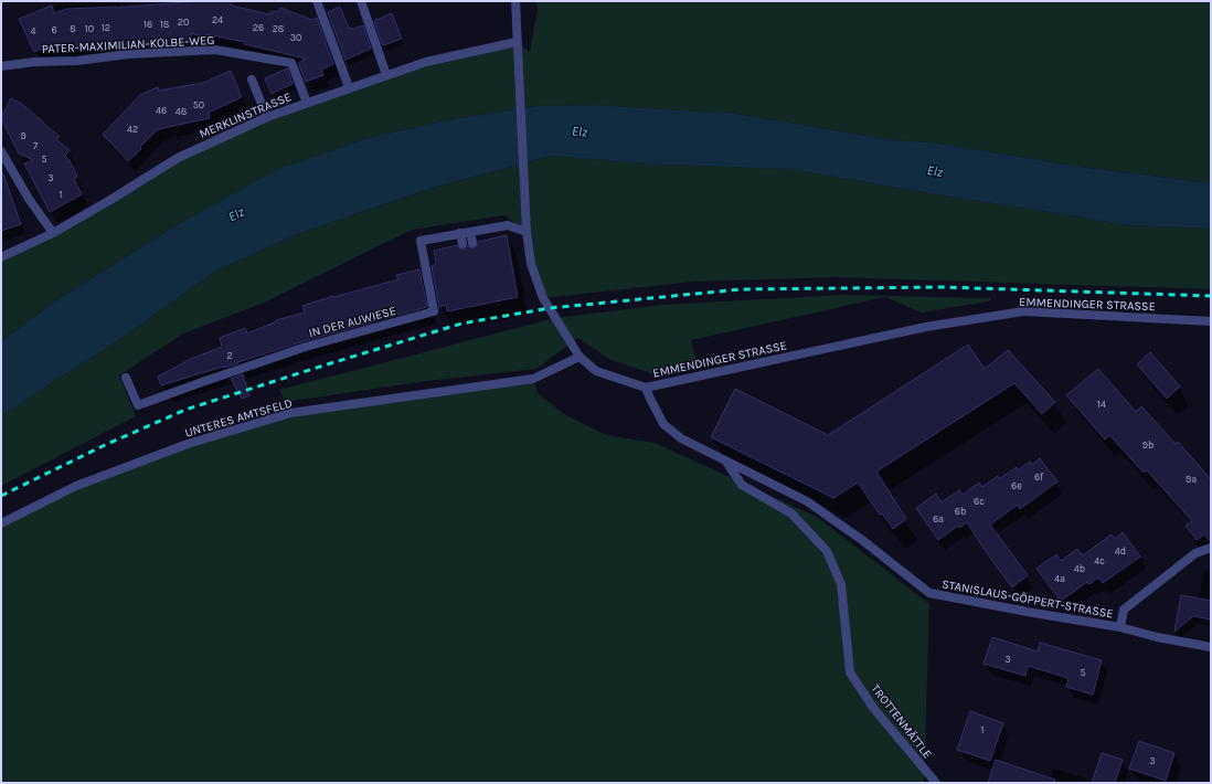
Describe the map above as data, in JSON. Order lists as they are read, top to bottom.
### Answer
{
  "streets": {
    "street": [
      "PATER-MAXIMILIAN-KOLBE-WEG",
      "MERKLINSTRASSE",
      "EMMENDINGER STRASSE",
      "IN DER AUWIESE",
      "UNTERES AMTSFELD",
      "STANISLAUS-GÖPPERT-STRASSE",
      "TROTTENMÄTTLE"
    ]
  },
  "crossings": [
    ["PATER-MAXIMILIAN-KOLBE-WEG", "MERKLINSTRASSE"],
    ["MERKLINSTRASSE", "EMMENDINGER STRASSE"],
    ["EMMENDINGER STRASSE", "IN DER AUWIESE"],
    ["EMMENDINGER STRASSE", "UNTERES AMTSFELD"],
    ["EMMENDINGER STRASSE", "STANISLAUS-GÖPPERT-STRASSE"],
    ["STANISLAUS-GÖPPERT-STRASSE", "TROTTENMÄTTLE"]
  ],
  "water": ["Elz"],
  "house_numbers": [
    "24",
    "20",
    "16",
    "18",
    "12",
    "26",
    "8",
    "10",
    "28",
    "6",
    "4",
    "30",
    "50",
    "46",
    "48",
    "42",
    "9",
    "7",
    "5",
    "3",
    "1",
    "2",
    "14",
    "9b",
    "6f",
    "9a",
    "6e",
    "6c",
    "6b",
    "6a",
    "4d",
    "4c",
    "4b",
    "4a",
    "3",
    "5",
    "1",
    "3"
  ]
}
